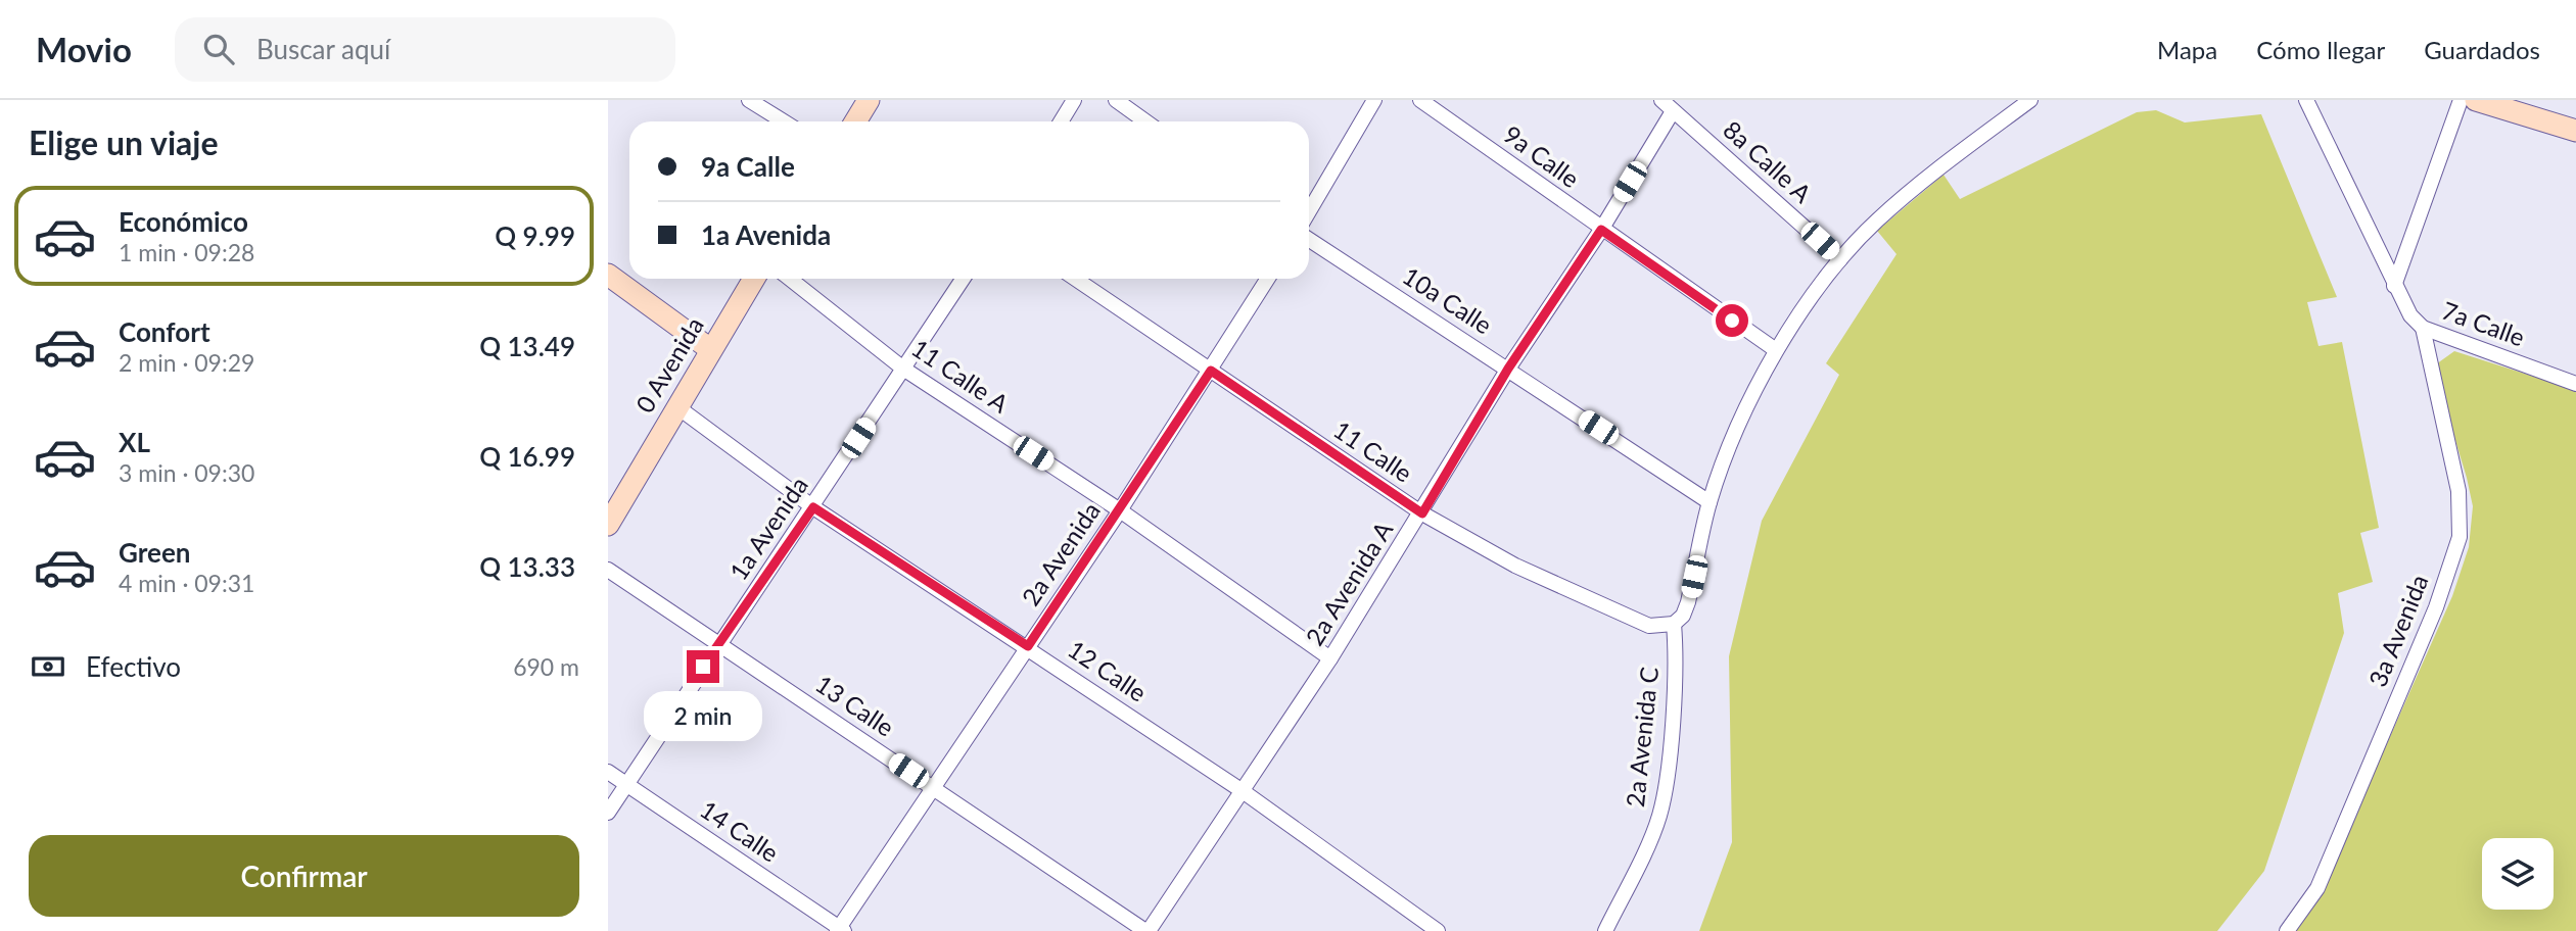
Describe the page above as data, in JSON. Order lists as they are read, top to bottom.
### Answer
{
  "streets": {
    "street": [
      "9a Calle",
      "8a Calle A",
      "10a Calle",
      "7a Calle",
      "0 Avenida",
      "11 Calle A",
      "11 Calle",
      "1a Avenida",
      "2a Avenida",
      "2a Avenida A",
      "3a Avenida",
      "12 Calle",
      "13 Calle",
      "2a Avenida C",
      "14 Calle"
    ]
  },
  "crossings": [
    ["9a Calle", "2a Avenida A"],
    ["8a Calle A", "2a Avenida A"],
    ["10a Calle", "2a Avenida A"],
    ["7a Calle", "3a Avenida"],
    ["0 Avenida", "12 Calle"],
    ["11 Calle A", "1a Avenida"],
    ["11 Calle A", "2a Avenida"],
    ["11 Calle A", "2a Avenida A"],
    ["11 Calle", "2a Avenida"],
    ["11 Calle", "2a Avenida A"],
    ["11 Calle", "2a Avenida C"],
    ["1a Avenida", "12 Calle"],
    ["1a Avenida", "13 Calle"],
    ["1a Avenida", "14 Calle"],
    ["2a Avenida", "12 Calle"],
    ["2a Avenida", "13 Calle"],
    ["2a Avenida", "14 Calle"],
    ["2a Avenida A", "12 Calle"],
    ["2a Avenida A", "13 Calle"]
  ],
  "page": {
    "header": "Movio",
    "search": "Buscar aquí",
    "nav": ["Mapa", "Cómo llegar", "Guardados"],
    "heading": "Elige un viaje",
    "banner": ["9a Calle", "1a Avenida"],
    "list": [
      {
        "name": "Económico",
        "note": "1 min · 09:28",
        "value": "Q 9.99"
      },
      {
        "name": "Confort",
        "note": "2 min · 09:29",
        "value": "Q 13.49"
      },
      {
        "name": "XL",
        "note": "3 min · 09:30",
        "value": "Q 16.99"
      },
      {
        "name": "Green",
        "note": "4 min · 09:31",
        "value": "Q 13.33"
      }
    ],
    "pay": ["Efectivo", "690 m"],
    "bubble": "2 min",
    "buttons": "Confirmar"
  }
}
